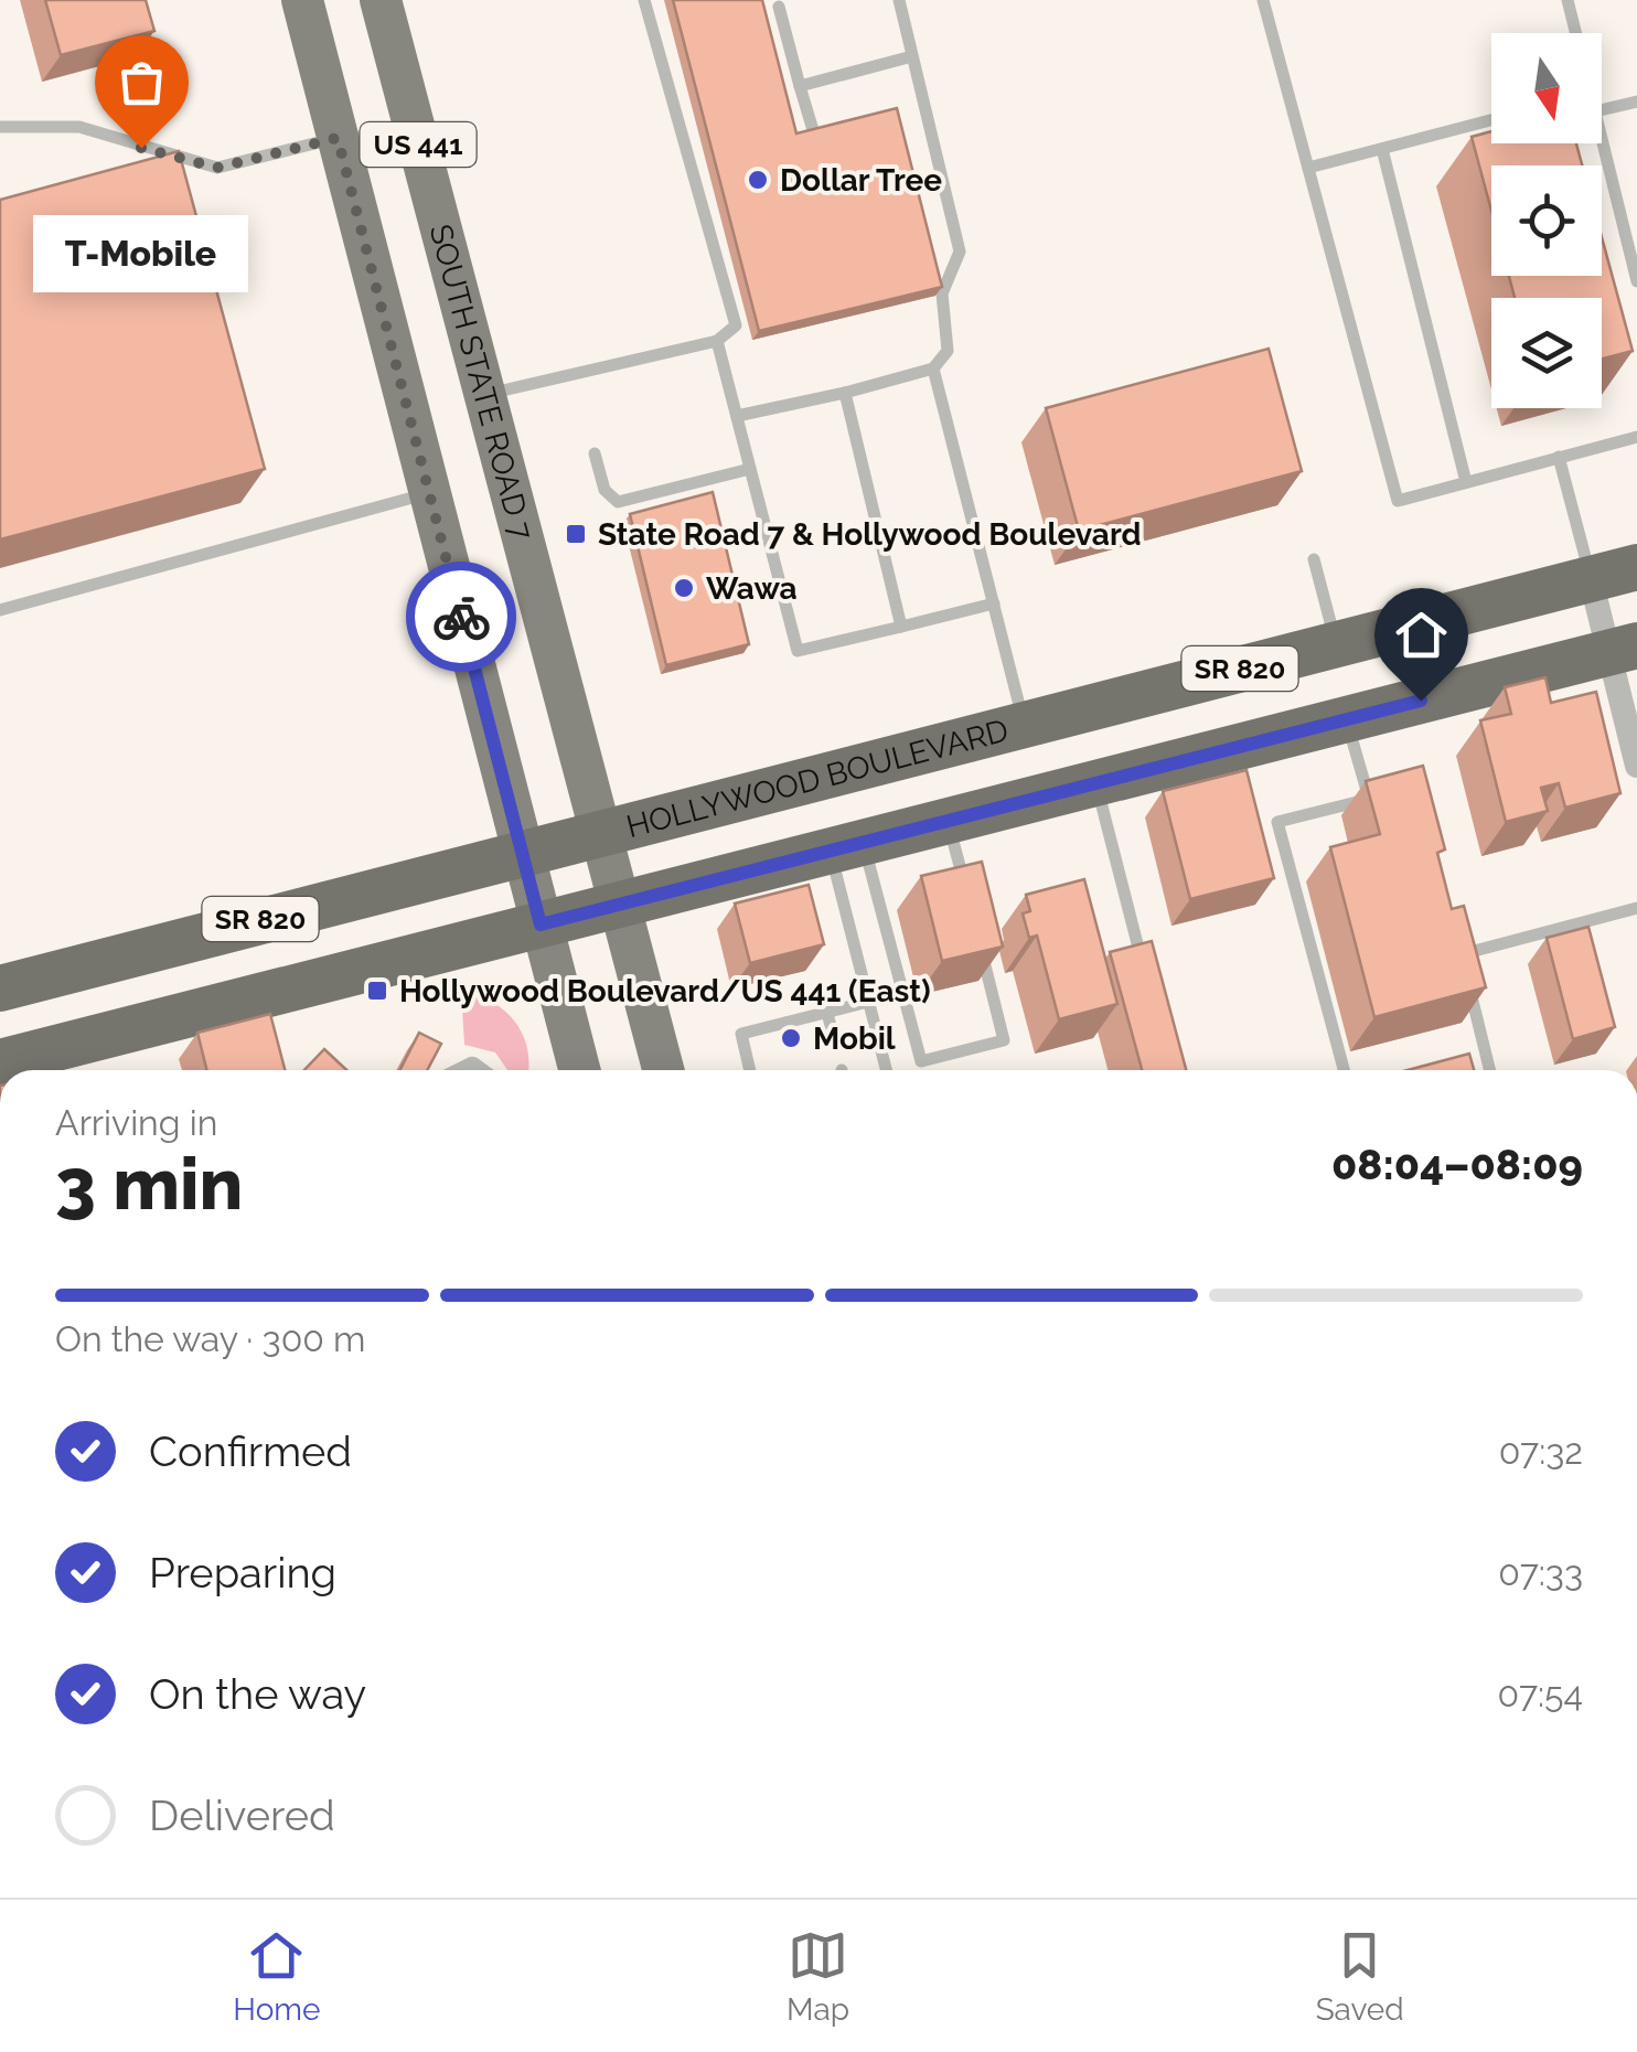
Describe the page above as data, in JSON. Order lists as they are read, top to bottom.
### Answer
{
  "streets": {
    "highway": ["SR 820", "HOLLYWOOD BOULEVARD"],
    "main road": ["US 441", "SOUTH STATE ROAD 7"]
  },
  "crossings": [
    ["US 441", "SR 820"],
    ["US 441", "HOLLYWOOD BOULEVARD"],
    ["SOUTH STATE ROAD 7", "SR 820"],
    ["SOUTH STATE ROAD 7", "HOLLYWOOD BOULEVARD"]
  ],
  "places": {
    "other": [
      "T-Mobile",
      "Dollar Tree",
      "Wawa",
      "Mobil"
    ],
    "transit": ["State Road 7 & Hollywood Boulevard", "Hollywood Boulevard/US 441 (East)"]
  },
  "north": "bottom",
  "page": {
    "bubble": "T-Mobile",
    "heading": ["3 min", "Arriving in", "08:04–08:09"],
    "bar": "On the way · 300 m",
    "list": [
      ["Confirmed", "07:32"],
      ["Preparing", "07:33"],
      ["On the way", "07:54"],
      "Delivered"
    ],
    "tabs": ["Home", "Map", "Saved"]
  }
}
